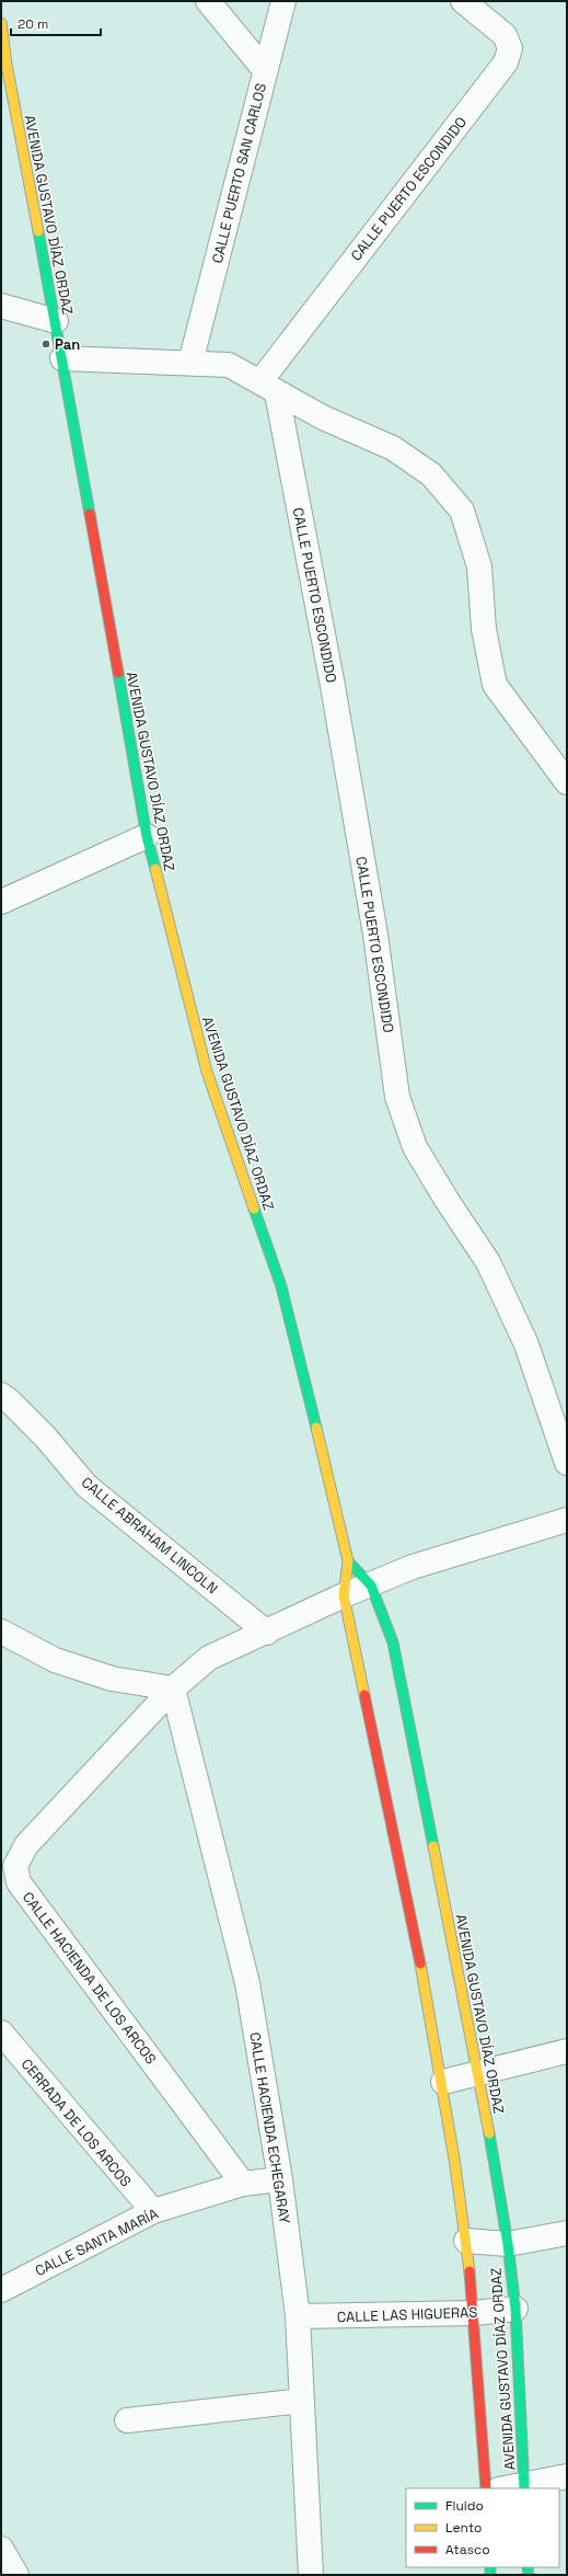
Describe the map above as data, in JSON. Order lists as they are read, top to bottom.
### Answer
{
  "streets": {
    "street": [
      "CALLE PUERTO SAN CARLOS",
      "CALLE PUERTO ESCONDIDO",
      "AVENIDA GUSTAVO DÍAZ ORDAZ",
      "CALLE ABRAHAM LINCOLN",
      "CALLE HACIENDA DE LOS ARCOS",
      "CERRADA DE LOS ARCOS",
      "CALLE HACIENDA ECHEGARAY",
      "CALLE SANTA MARÍA",
      "CALLE LAS HIGUERAS"
    ]
  },
  "crossings": [
    ["AVENIDA GUSTAVO DÍAZ ORDAZ", "CALLE HACIENDA DE LOS ARCOS"],
    ["AVENIDA GUSTAVO DÍAZ ORDAZ", "CALLE LAS HIGUERAS"],
    ["CALLE ABRAHAM LINCOLN", "CALLE HACIENDA DE LOS ARCOS"],
    ["CALLE HACIENDA DE LOS ARCOS", "CALLE HACIENDA ECHEGARAY"],
    ["CALLE HACIENDA DE LOS ARCOS", "CALLE SANTA MARÍA"],
    ["CERRADA DE LOS ARCOS", "CALLE SANTA MARÍA"],
    ["CALLE HACIENDA ECHEGARAY", "CALLE LAS HIGUERAS"]
  ],
  "places": ["Pan"],
  "legend": ["Fluido", "Lento", "Atasco"],
  "scale_bar": "20 m"
}
